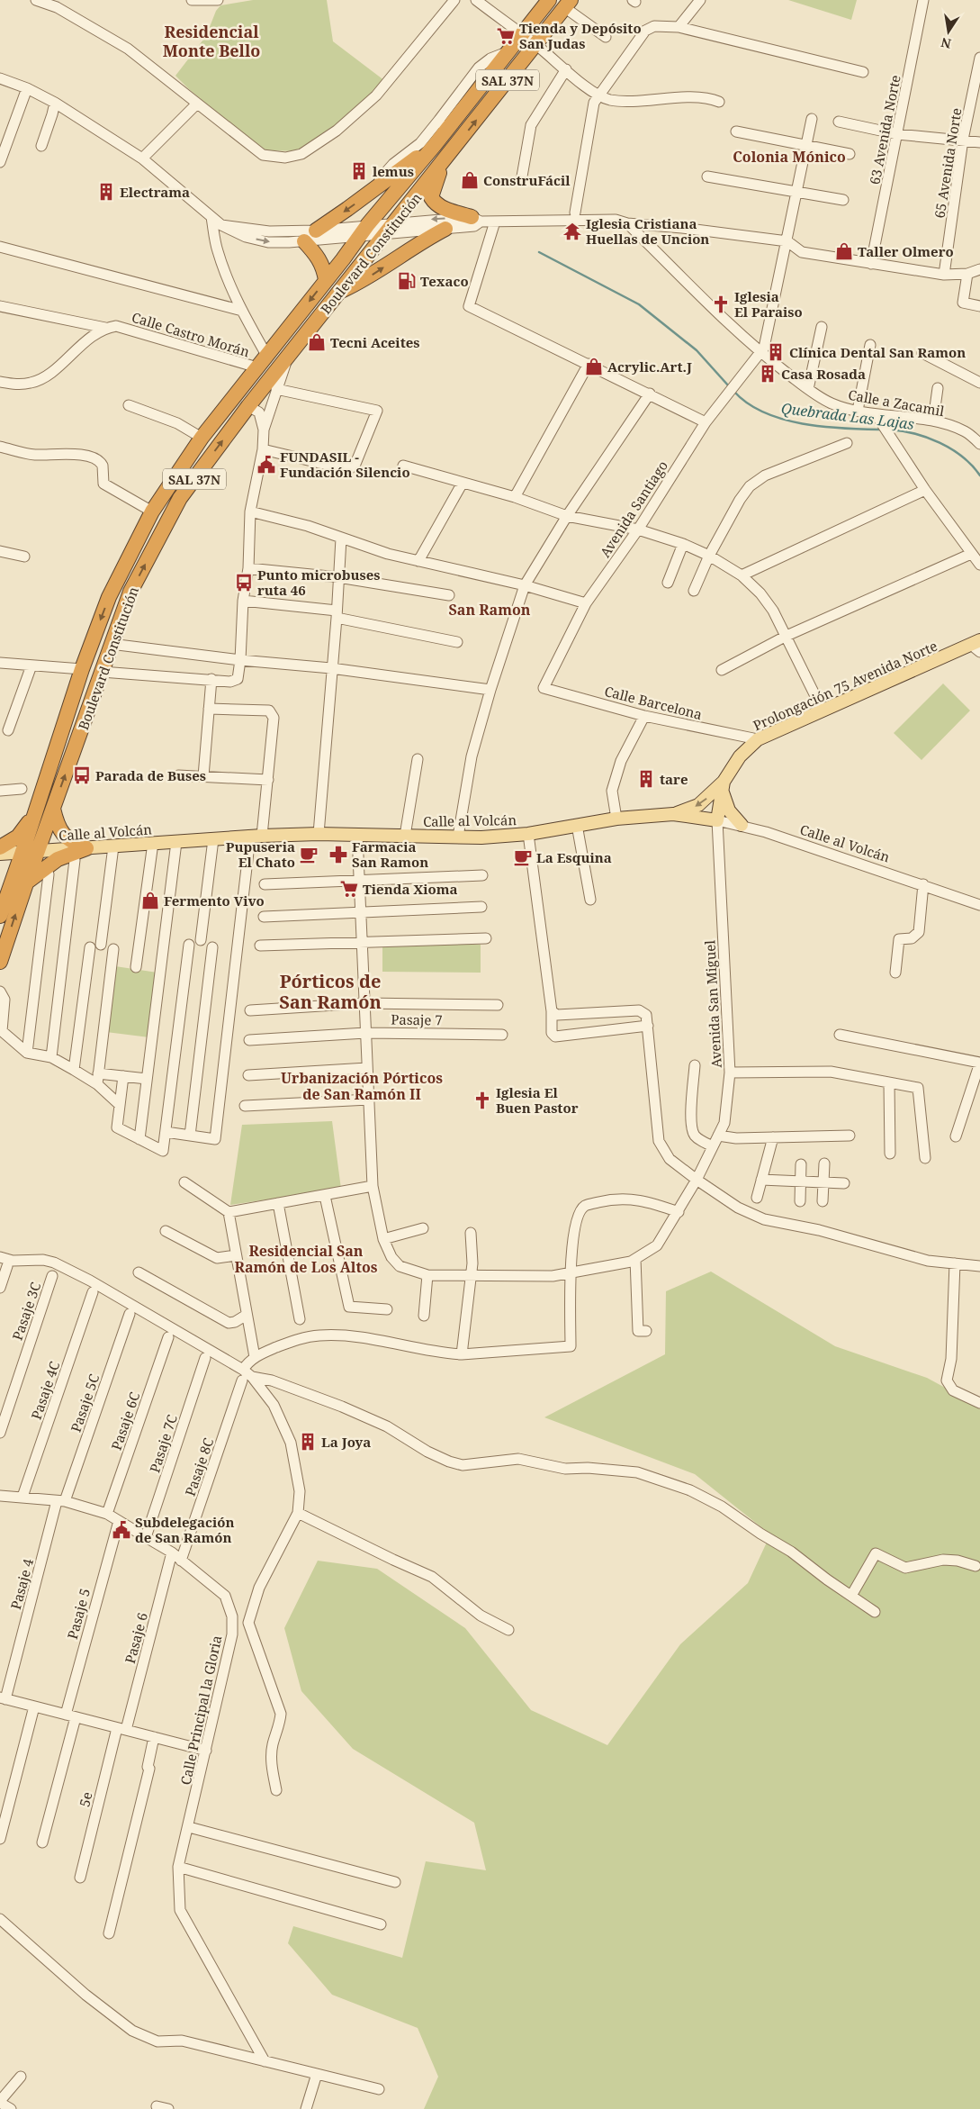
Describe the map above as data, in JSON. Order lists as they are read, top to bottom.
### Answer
{
  "streets": {
    "highway": ["SAL 37N", "Boulevard Constitución"],
    "main road": ["Prolongación 75 Avenida Norte", "Calle al Volcán"],
    "street": [
      "63 Avenida Norte",
      "65 Avenida Norte",
      "Calle Castro Morán",
      "Calle a Zacamil",
      "Avenida Santiago",
      "Calle Barcelona",
      "Avenida San Miguel",
      "Pasaje 7",
      "Pasaje 3C",
      "Pasaje 4C",
      "Pasaje 5C",
      "Pasaje 6C",
      "Pasaje 7C",
      "Pasaje 8C",
      "Pasaje 4",
      "Pasaje 5",
      "Pasaje 6",
      "Calle Principal la Gloria",
      "5e"
    ]
  },
  "crossings": [
    ["Boulevard Constitución", "Calle Castro Morán"],
    ["Boulevard Constitución", "Calle al Volcán"],
    ["Calle a Zacamil", "Avenida Santiago"],
    ["Avenida Santiago", "Calle Barcelona"],
    ["Prolongación 75 Avenida Norte", "Calle Barcelona"],
    ["Prolongación 75 Avenida Norte", "Calle al Volcán"],
    ["Prolongación 75 Avenida Norte", "Avenida San Miguel"],
    ["Calle al Volcán", "Avenida San Miguel"],
    ["Avenida San Miguel", "Pasaje 7"],
    ["Pasaje 4C", "Calle Principal la Gloria"],
    ["Pasaje 5C", "Pasaje 4"],
    ["Pasaje 5C", "Calle Principal la Gloria"],
    ["Pasaje 6C", "Calle Principal la Gloria"],
    ["Pasaje 7C", "Calle Principal la Gloria"],
    ["Pasaje 8C", "Calle Principal la Gloria"],
    ["Pasaje 4", "Calle Principal la Gloria"],
    ["Pasaje 5", "Calle Principal la Gloria"],
    ["Pasaje 6", "Calle Principal la Gloria"],
    ["Pasaje 6", "5e"]
  ],
  "districts": [
    "Residencial Monte Bello",
    "Colonia Mónico",
    "San Ramon",
    "Pórticos de San Ramón",
    "Urbanización Pórticos de San Ramón II",
    "Residencial San Ramón de Los Altos"
  ],
  "water": ["Quebrada Las Lajas"],
  "places": {
    "supermarket": ["Tienda y Depósito San Judas", "Tienda Xioma"],
    "building": [
      "lemus",
      "Electrama",
      "Clínica Dental San Ramon",
      "Casa Rosada",
      "tare",
      "La Joya"
    ],
    "shop": [
      "ConstruFácil",
      "Taller Olmero",
      "Tecni Aceites",
      "Acrylic.Art.J",
      "Fermento Vivo"
    ],
    "temple": ["Iglesia Cristiana Huellas de Uncion"],
    "fuel station": ["Texaco"],
    "church": ["Iglesia El Paraiso", "Iglesia El Buen Pastor"],
    "public building": ["FUNDASIL - Fundación Silencio", "Subdelegación de San Ramón"],
    "bus stop": ["Punto microbuses ruta 46", "Parada de Buses"],
    "cafe": ["Pupuseria El Chato", "La Esquina"],
    "pharmacy": ["Farmacia San Ramon"]
  },
  "north": "bottom"
}
